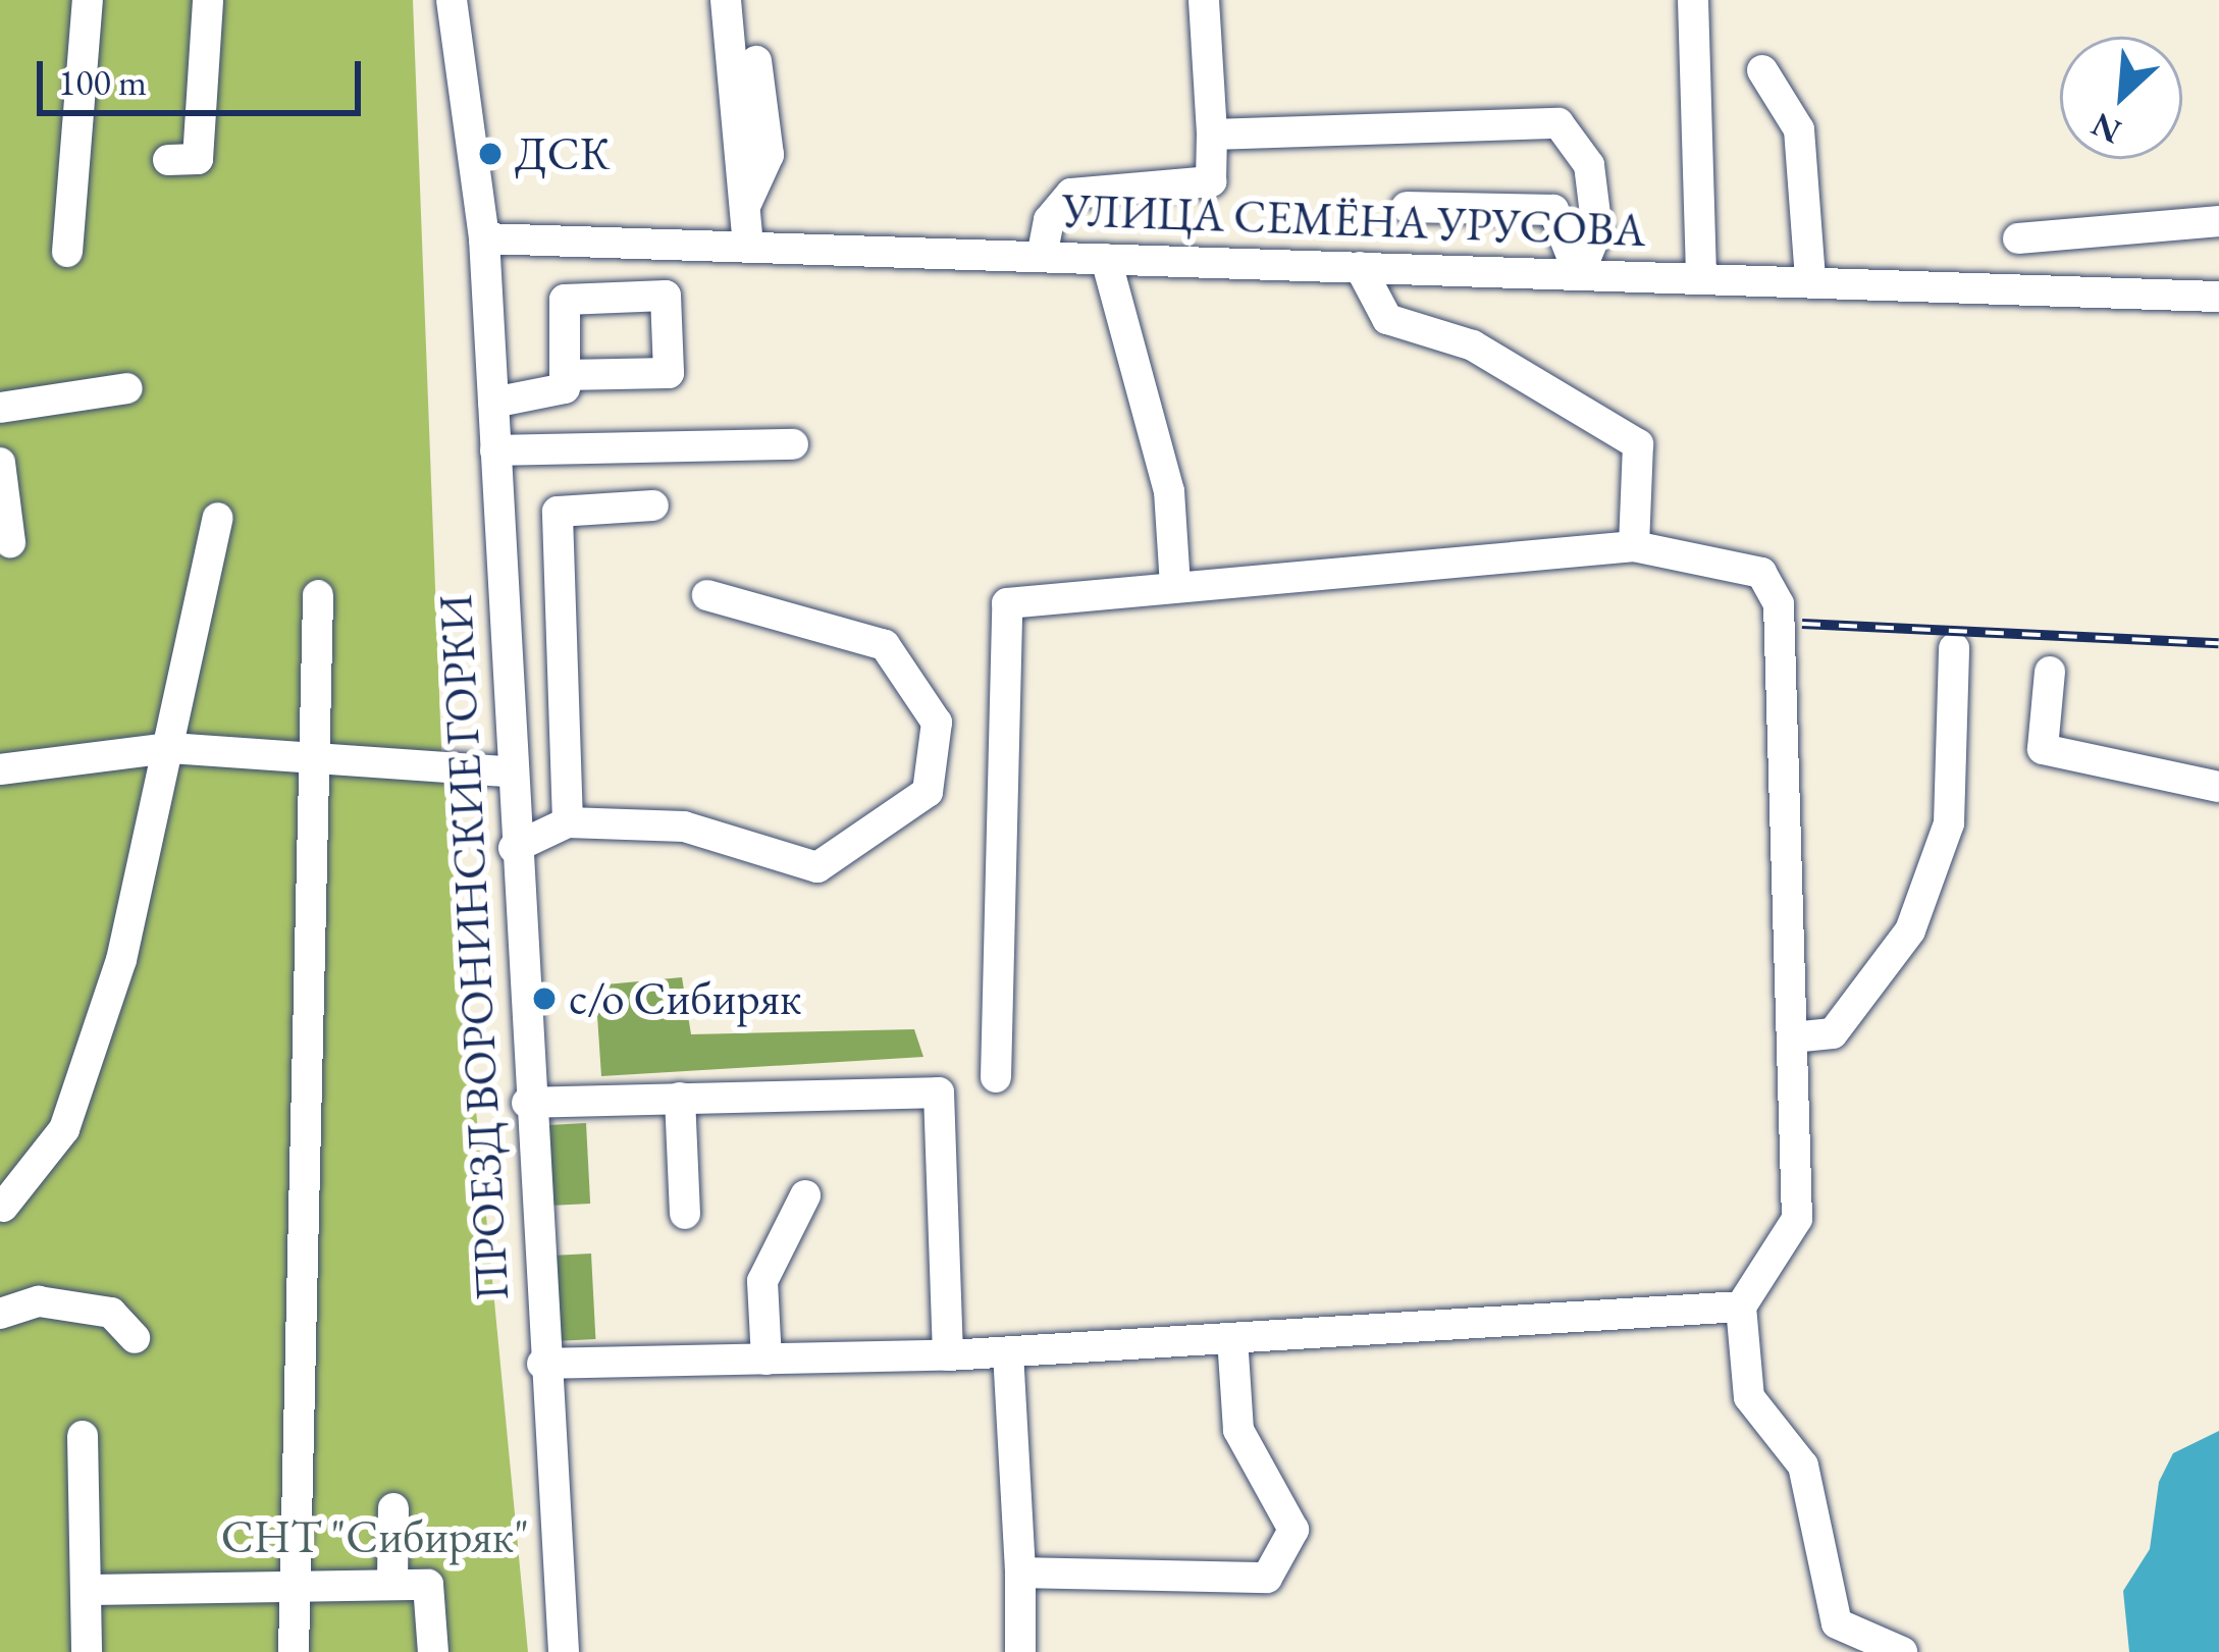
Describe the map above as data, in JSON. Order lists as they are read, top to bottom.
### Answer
{
  "streets": {
    "street": ["УЛИЦА СЕМЁНА УРУСОВА", "ПРОЕЗД ВОРОНИНСКИЕ ГОРКИ"]
  },
  "crossings": [
    ["УЛИЦА СЕМЁНА УРУСОВА", "ПРОЕЗД ВОРОНИНСКИЕ ГОРКИ"]
  ],
  "parks": ["СНТ \"Сибиряк\""],
  "places": ["ДСК", "с/о Сибиряк"],
  "scale_bar": "100 m",
  "north": "bottom left"
}
